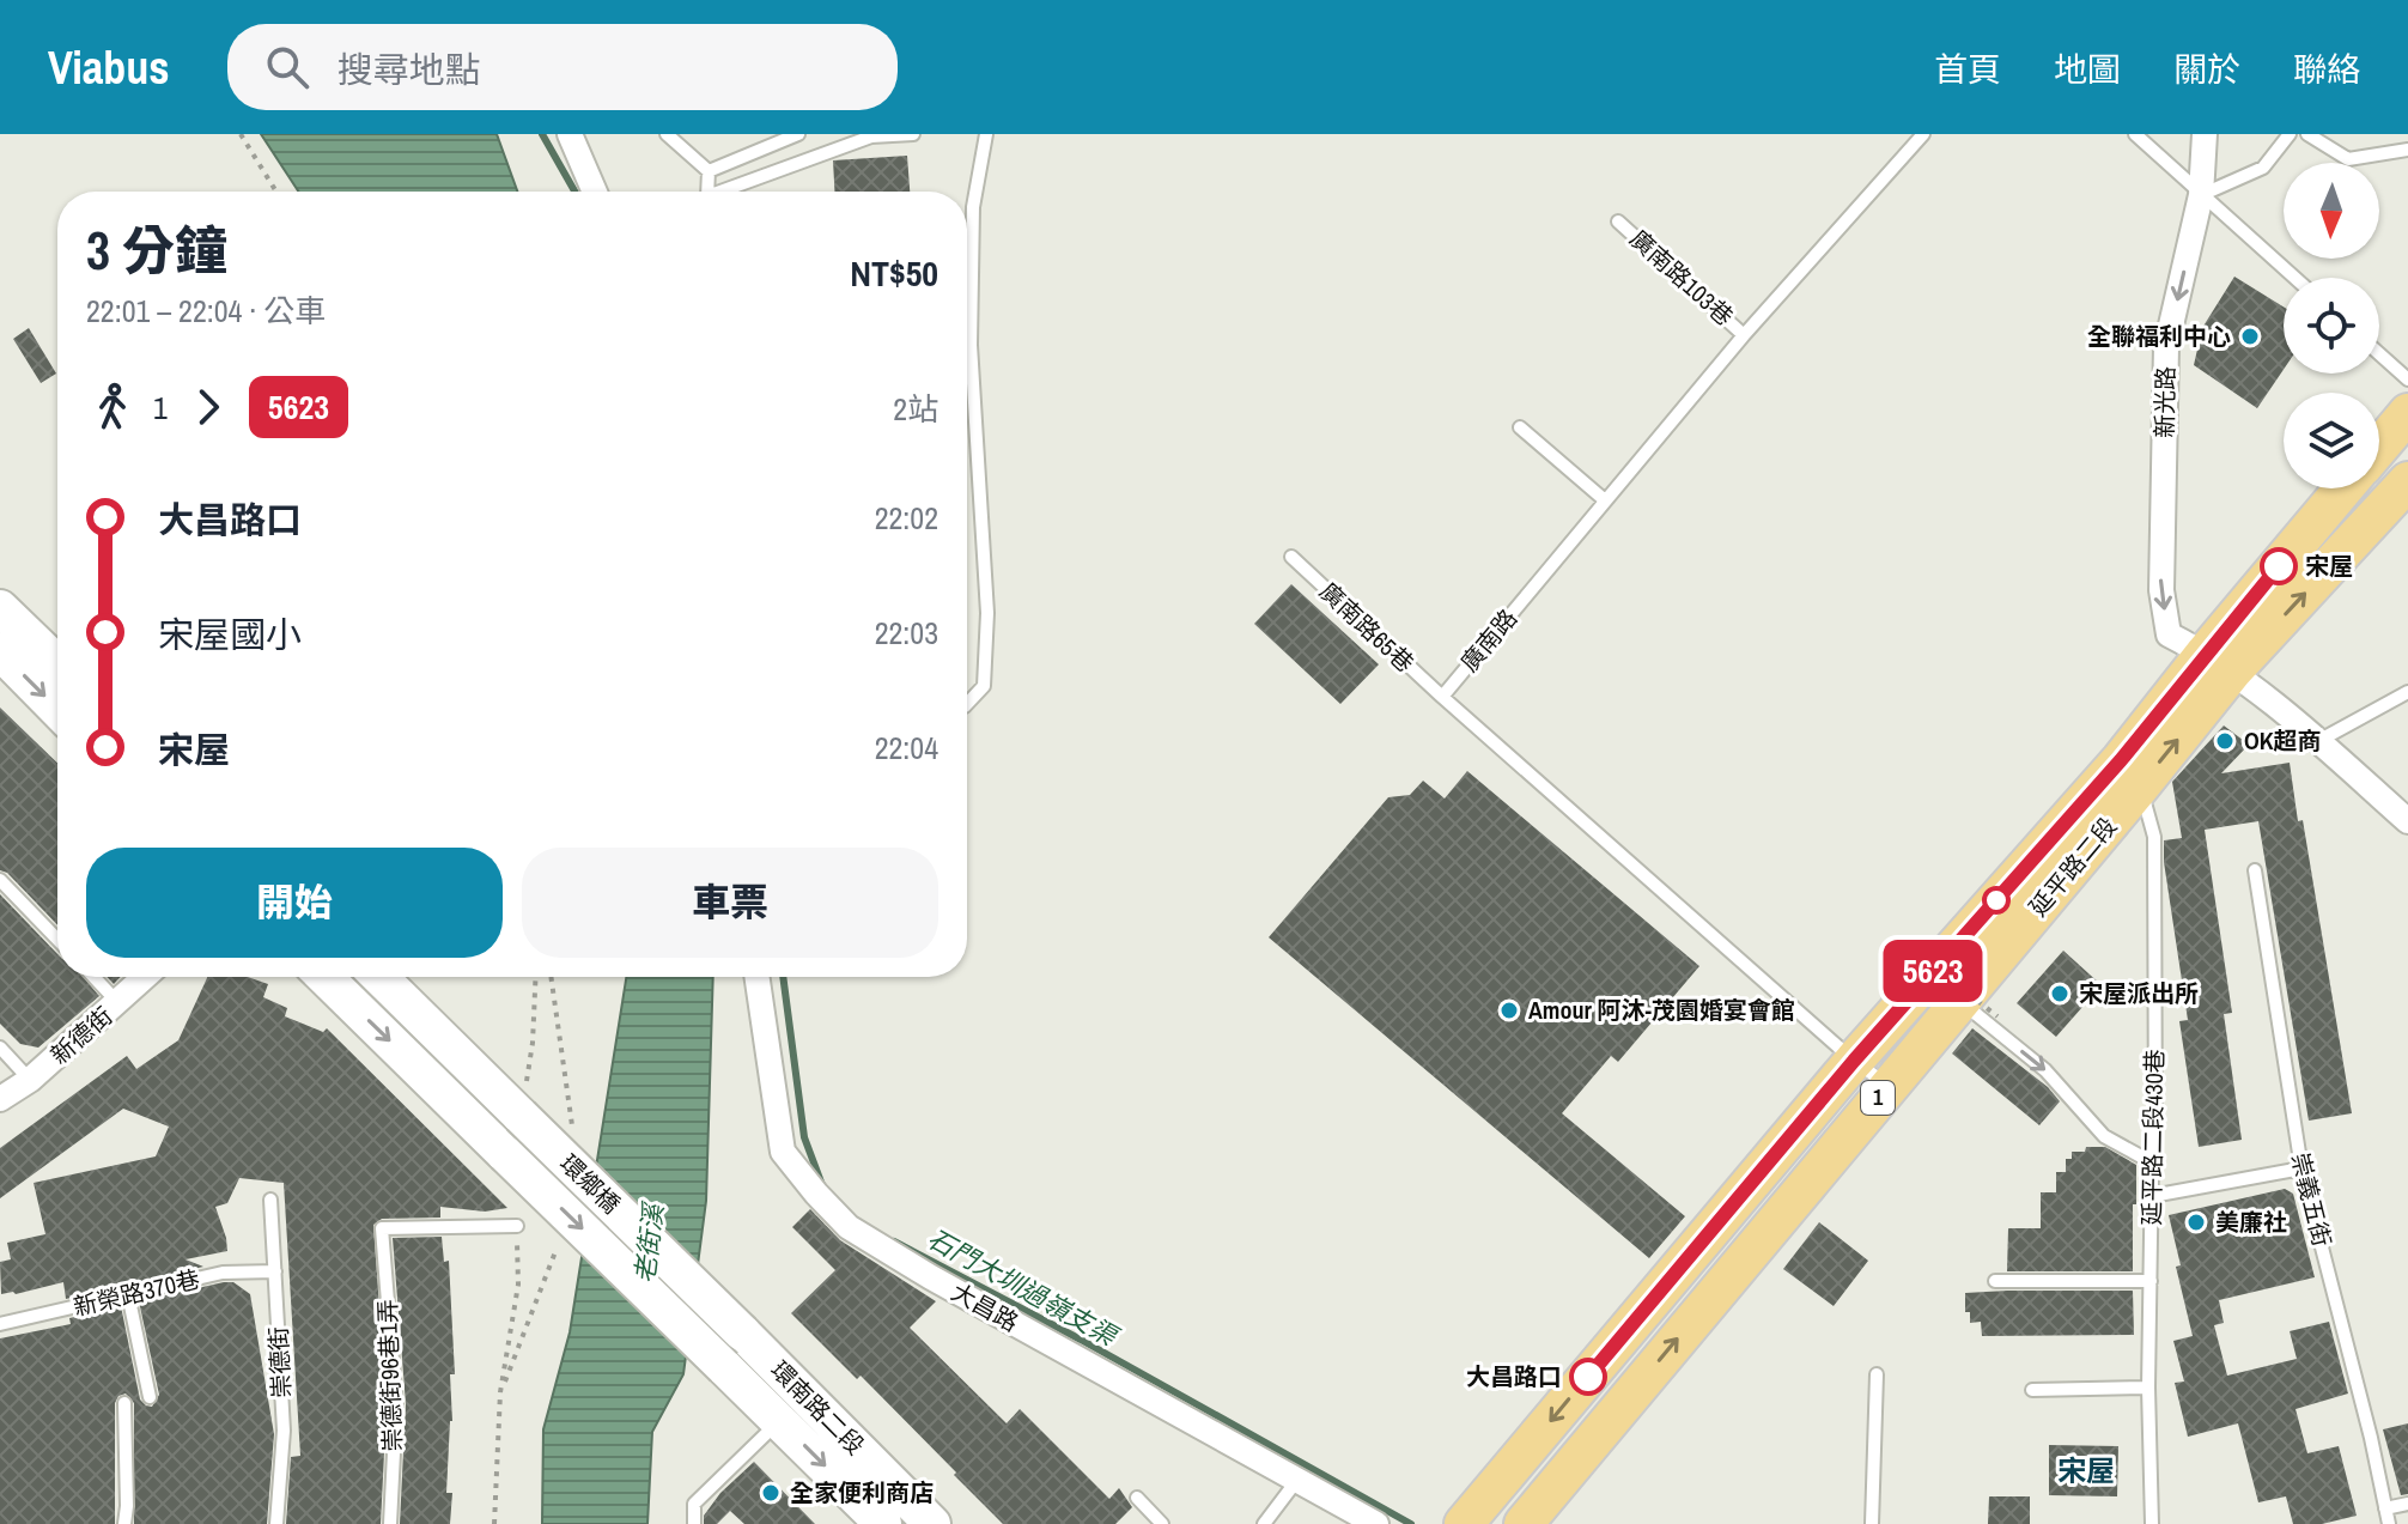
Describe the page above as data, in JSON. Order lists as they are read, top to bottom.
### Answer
{
  "streets": {
    "main road": [
      "延平路二段",
      "1",
      "環鄉橋",
      "環南路二段"
    ],
    "street": ["新光路", "新德街", "大昌路"],
    "lane": [
      "廣南路103巷",
      "廣南路65巷",
      "廣南路",
      "延平路二段430巷",
      "崇義五街",
      "新榮路370巷",
      "崇德街",
      "崇德街96巷1弄"
    ]
  },
  "crossings": [
    ["廣南路103巷", "廣南路"],
    ["新光路", "延平路二段"],
    ["廣南路65巷", "廣南路"],
    ["延平路二段", "延平路二段430巷"],
    ["環鄉橋", "環南路二段"],
    ["新榮路370巷", "崇德街"]
  ],
  "one_way": ["新光路"],
  "districts": ["宋屋"],
  "water": ["老街溪", "石門大圳過嶺支渠"],
  "places": [
    "全聯福利中心",
    "宋屋",
    "OK超商",
    "宋屋派出所",
    "Amour 阿沐-茂園婚宴會館",
    "美廉社",
    "大昌路口",
    "全家便利商店"
  ],
  "lines": ["bus line 5623"],
  "north": "bottom",
  "page": {
    "header": "Viabus",
    "search": "搜尋地點",
    "nav": [
      "首頁",
      "地圖",
      "關於",
      "聯絡"
    ],
    "on_map": "5623",
    "heading": ["3 分鐘", "22:01 – 22:04 · 公車", "NT$50"],
    "legs": ["1", "5623", "2站"],
    "list": [
      {
        "name": "大昌路口",
        "value": "22:02"
      },
      {
        "name": "宋屋國小",
        "value": "22:03"
      },
      {
        "name": "宋屋",
        "value": "22:04"
      }
    ],
    "buttons": ["開始", "車票"]
  }
}
